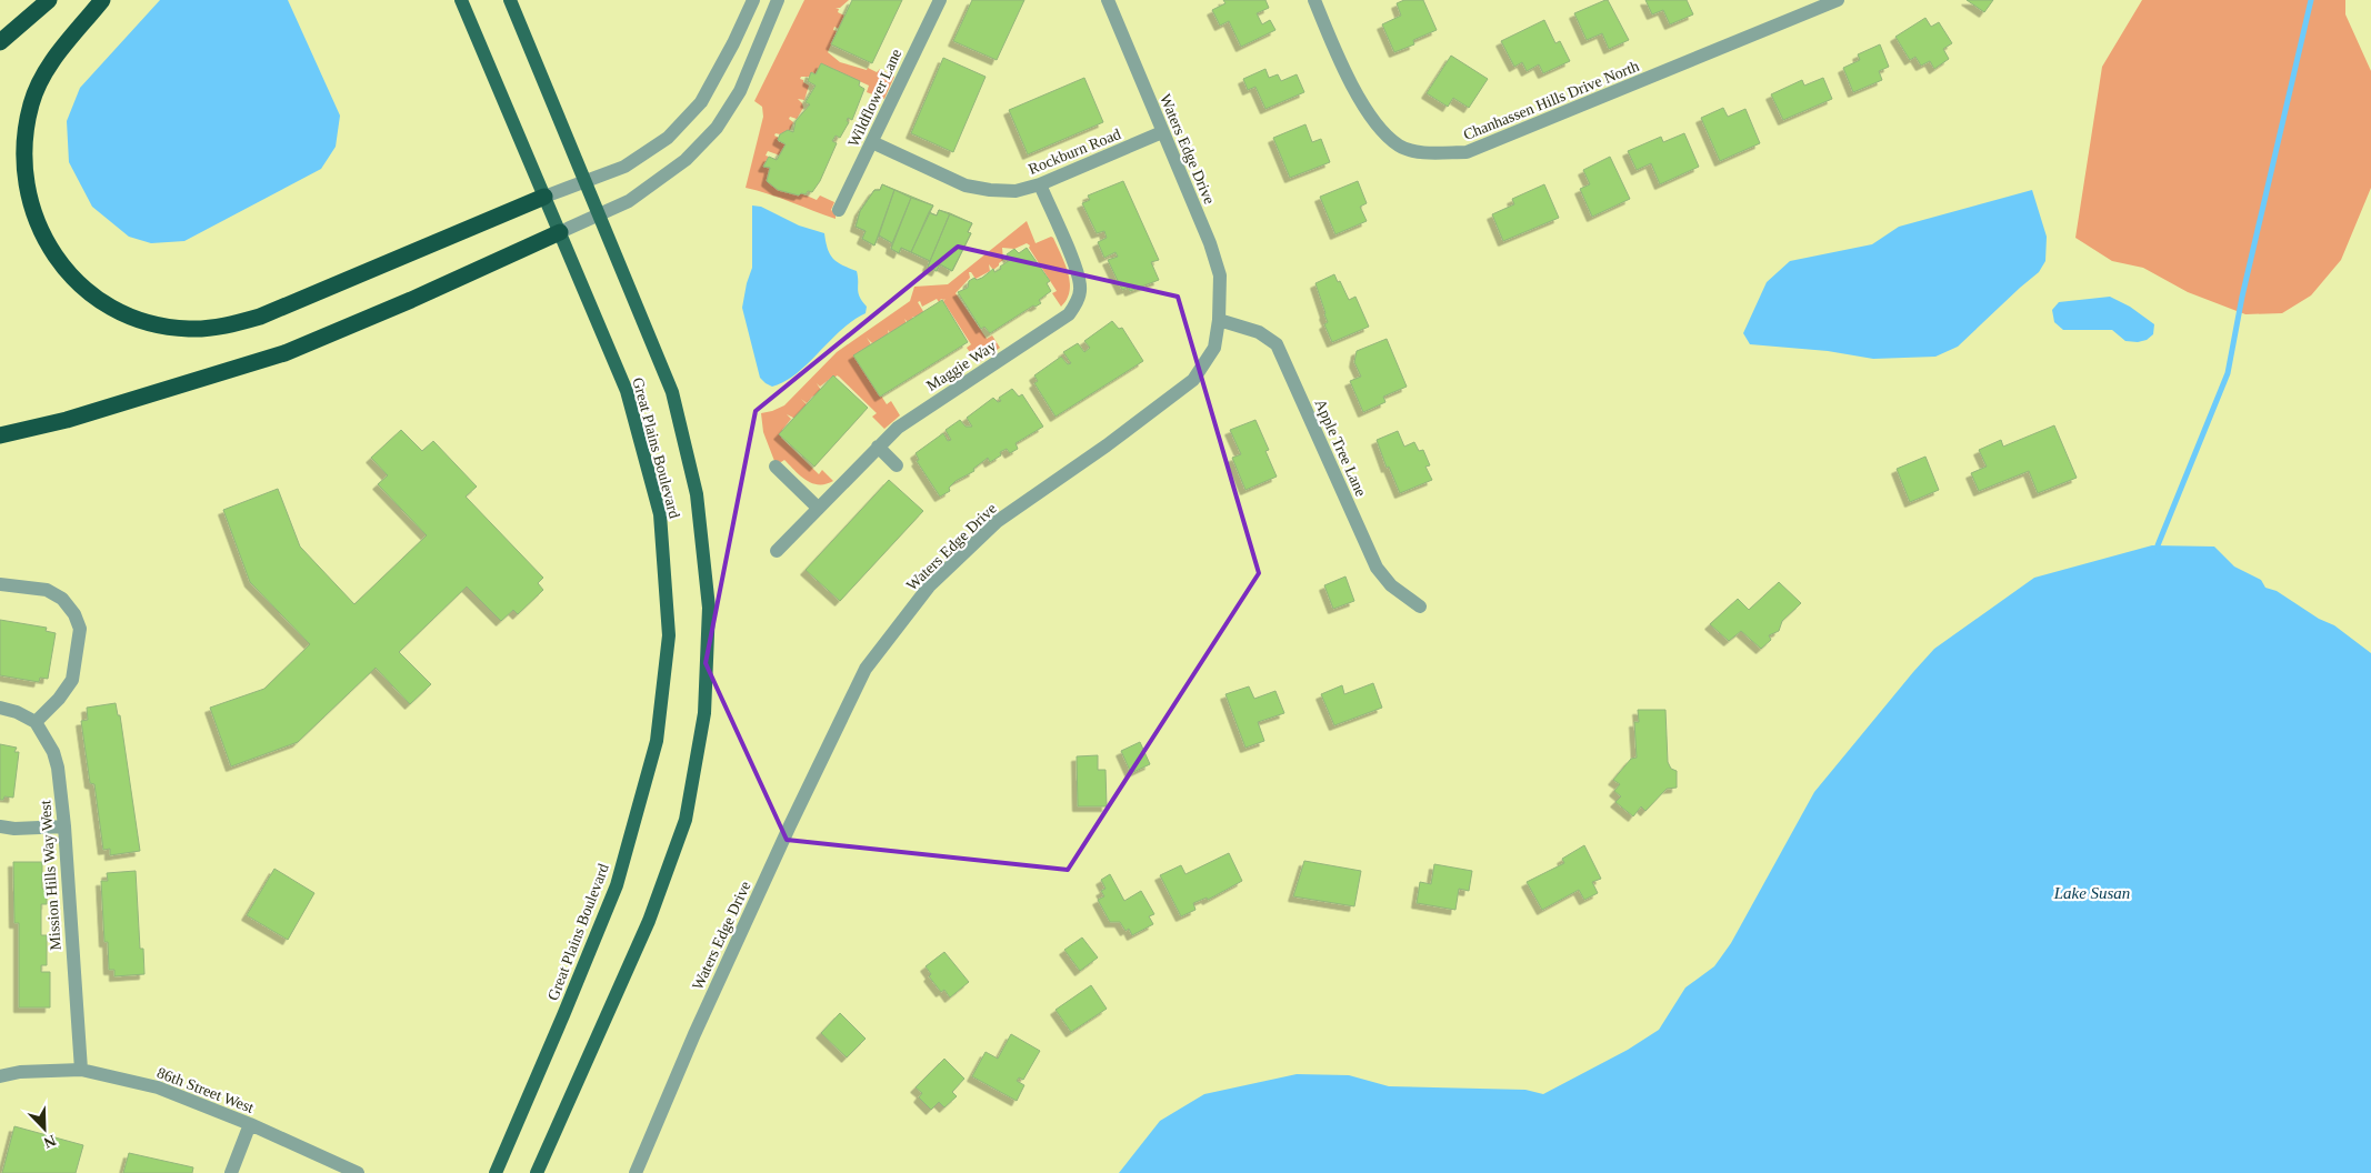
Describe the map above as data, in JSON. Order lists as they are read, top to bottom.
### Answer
{
  "streets": {
    "main road": ["Great Plains Boulevard"],
    "street": [
      "Wildflower Lane",
      "Chanhassen Hills Drive North",
      "Waters Edge Drive",
      "Rockburn Road",
      "Maggie Way",
      "Apple Tree Lane",
      "Mission Hills Way West",
      "86th Street West"
    ]
  },
  "crossings": [
    ["Wildflower Lane", "Rockburn Road"],
    ["Waters Edge Drive", "Rockburn Road"],
    ["Waters Edge Drive", "Apple Tree Lane"],
    ["Rockburn Road", "Maggie Way"],
    ["Mission Hills Way West", "86th Street West"]
  ],
  "water": ["Lake Susan"],
  "north": "bottom right"
}
